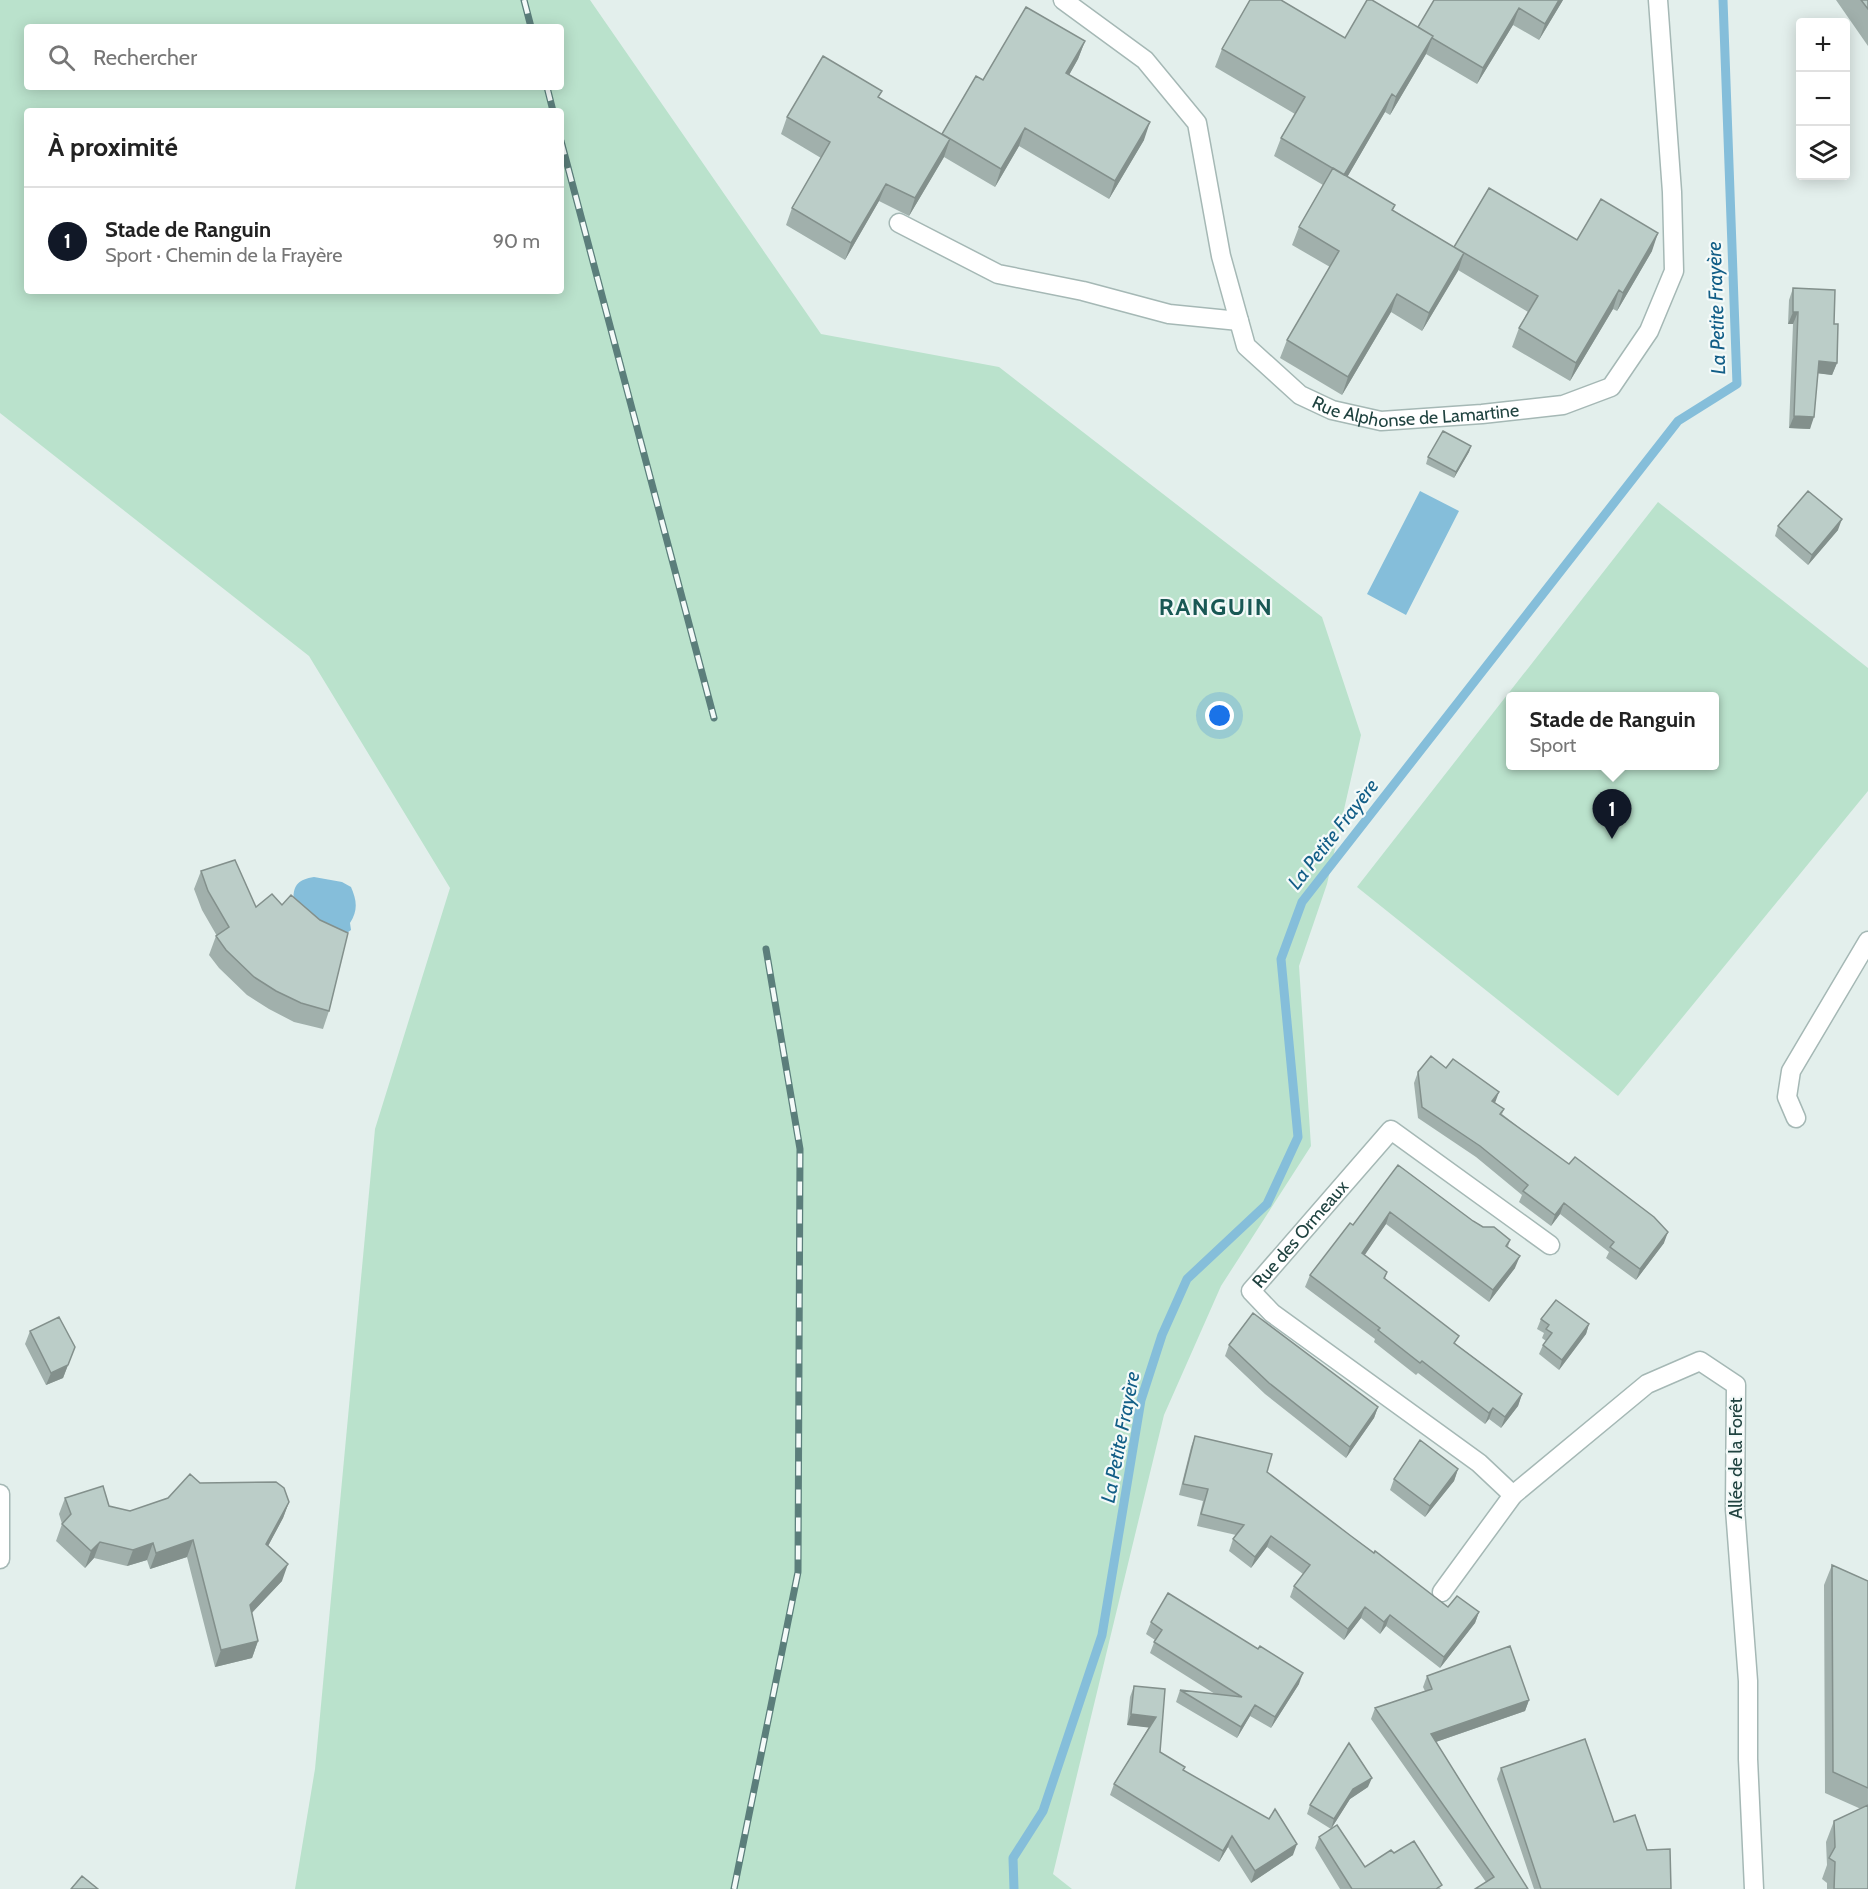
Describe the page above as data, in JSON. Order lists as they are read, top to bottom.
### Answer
{
  "streets": {
    "street": ["Rue Alphonse de Lamartine", "Rue des Ormeaux", "Allée de la Forêt"]
  },
  "crossings": [
    ["Rue des Ormeaux", "Allée de la Forêt"]
  ],
  "districts": ["RANGUIN"],
  "water": ["La Petite Frayère"],
  "page": {
    "map_buttons": ["+", "−"],
    "search": "Rechercher",
    "heading": "À proximité",
    "list": [
      {
        "mark": "1",
        "name": "Stade de Ranguin",
        "note": "Sport · Chemin de la Frayère",
        "value": "90 m"
      }
    ],
    "popup": ["Stade de Ranguin", "Sport"],
    "pins": "1"
  }
}
